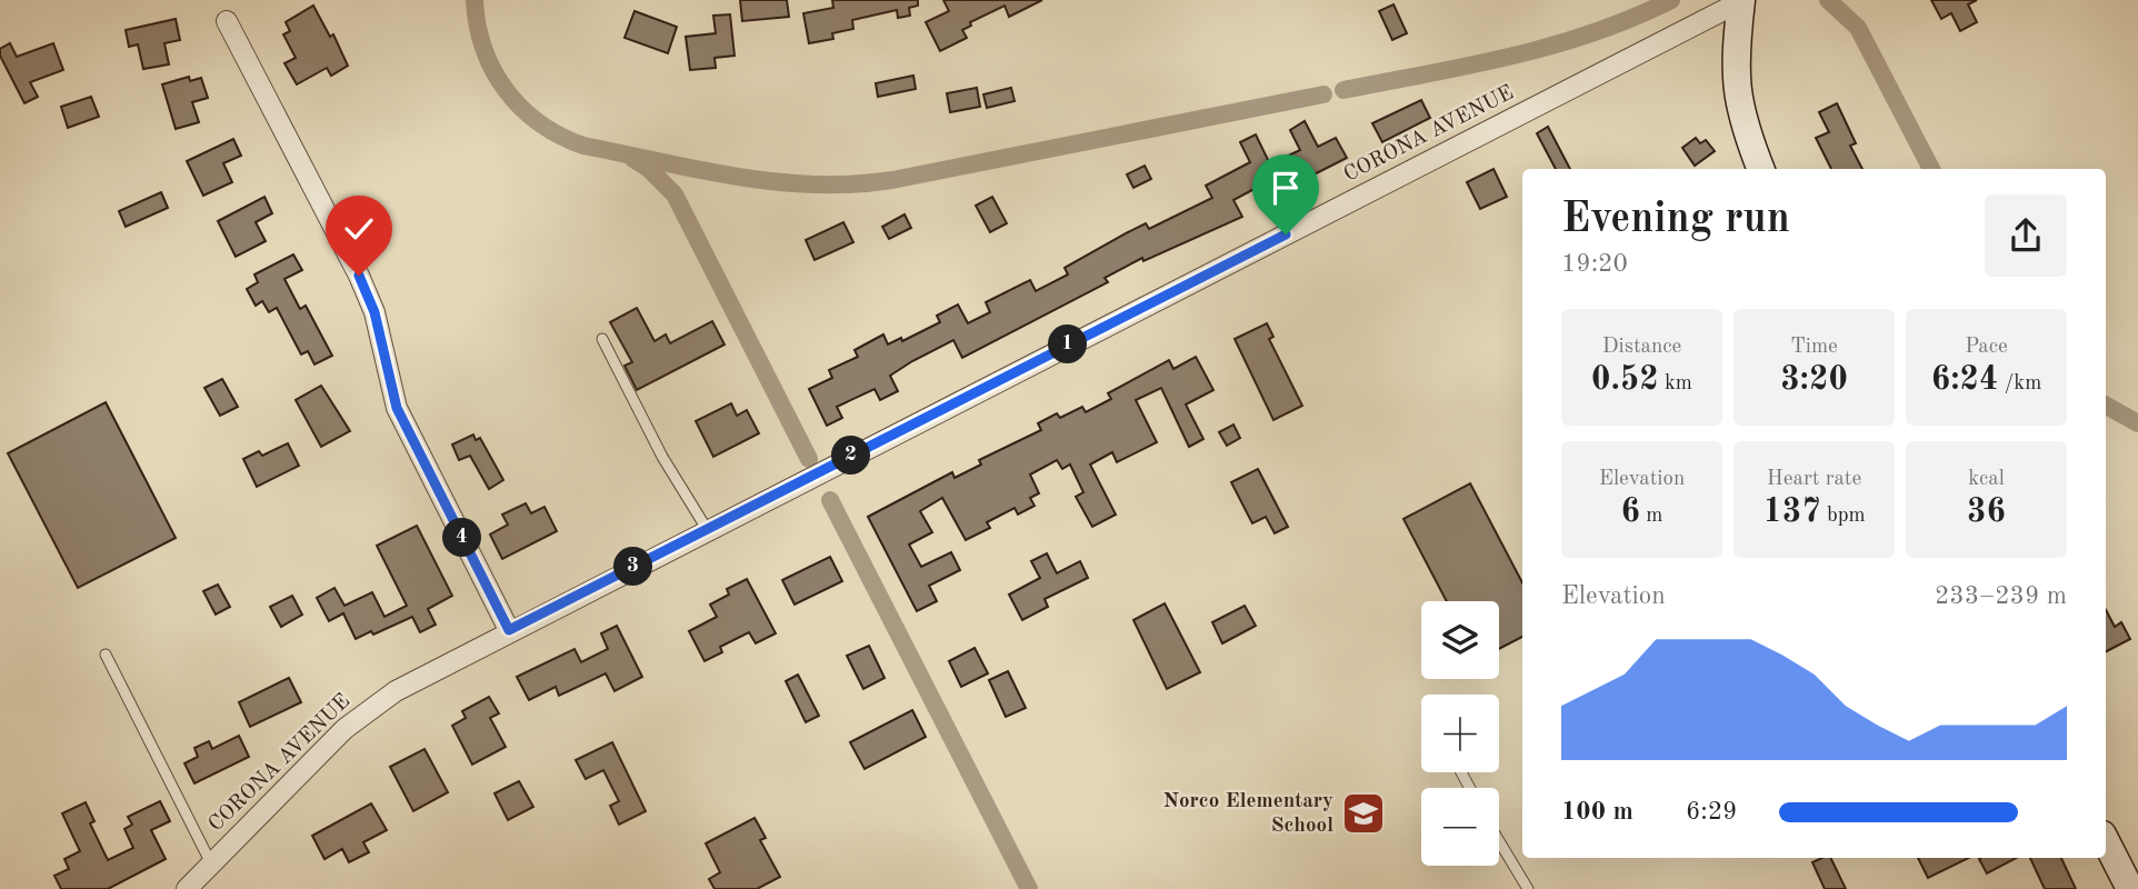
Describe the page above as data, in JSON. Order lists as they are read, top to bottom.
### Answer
{
  "streets": {
    "street": ["CORONA AVENUE"]
  },
  "places": {
    "school or university": ["Norco Elementary School"]
  },
  "page": {
    "heading": ["Evening run", "19:20"],
    "stats": [
      ["Distance", "0.52 km"],
      ["Time", "3:20"],
      ["Pace", "6:24 /km"],
      ["Elevation", "6 m"],
      ["Heart rate", "137 bpm"],
      ["kcal", "36"]
    ],
    "pins": [
      "1",
      "2",
      "4",
      "3"
    ],
    "chart": ["Elevation", "233–239 m"],
    "map_buttons": ["+", "−"],
    "list": [
      {
        "name": "100 m",
        "note": "6:29"
      }
    ]
  }
}
